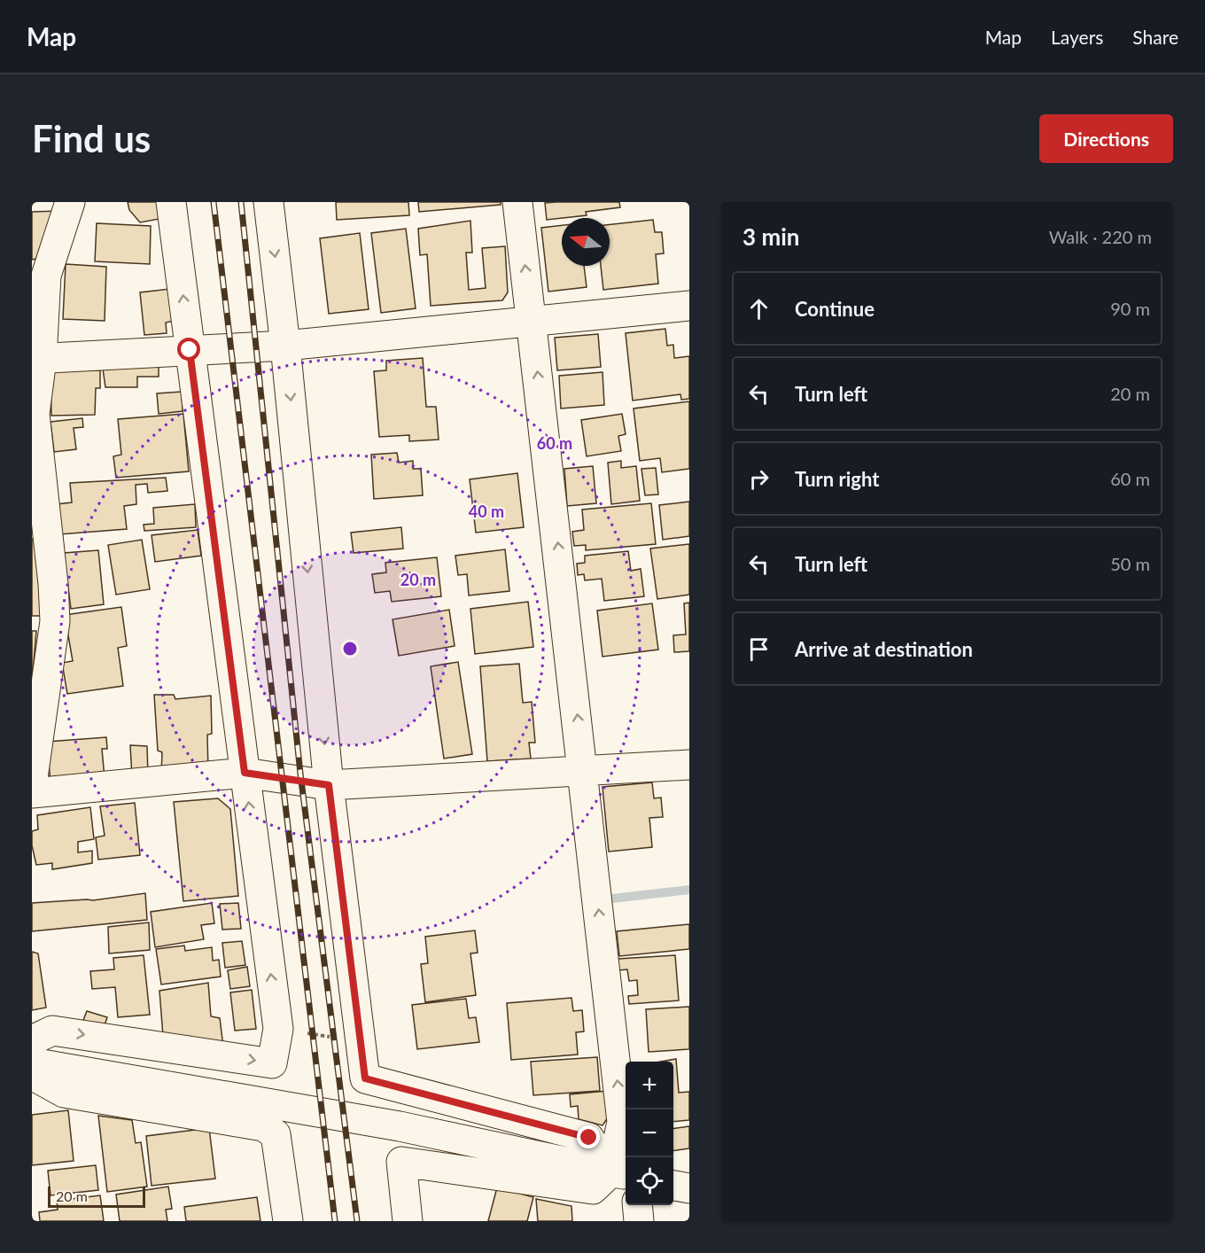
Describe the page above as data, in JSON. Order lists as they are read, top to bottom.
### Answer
{
  "scale_bar": "20 m",
  "north": "left",
  "page": {
    "header": "Map",
    "nav": ["Map", "Layers", "Share"],
    "buttons": "Directions",
    "title": "Find us",
    "heading": ["3 min", "Walk · 220 m"],
    "list": [
      ["Continue", "90 m"],
      ["Turn left", "20 m"],
      ["Turn right", "60 m"],
      ["Turn left", "50 m"],
      "Arrive at destination"
    ],
    "map_buttons": ["+", "−"],
    "scale": "20 m"
  },
  "rings": ["60 m", "40 m", "20 m"]
}
